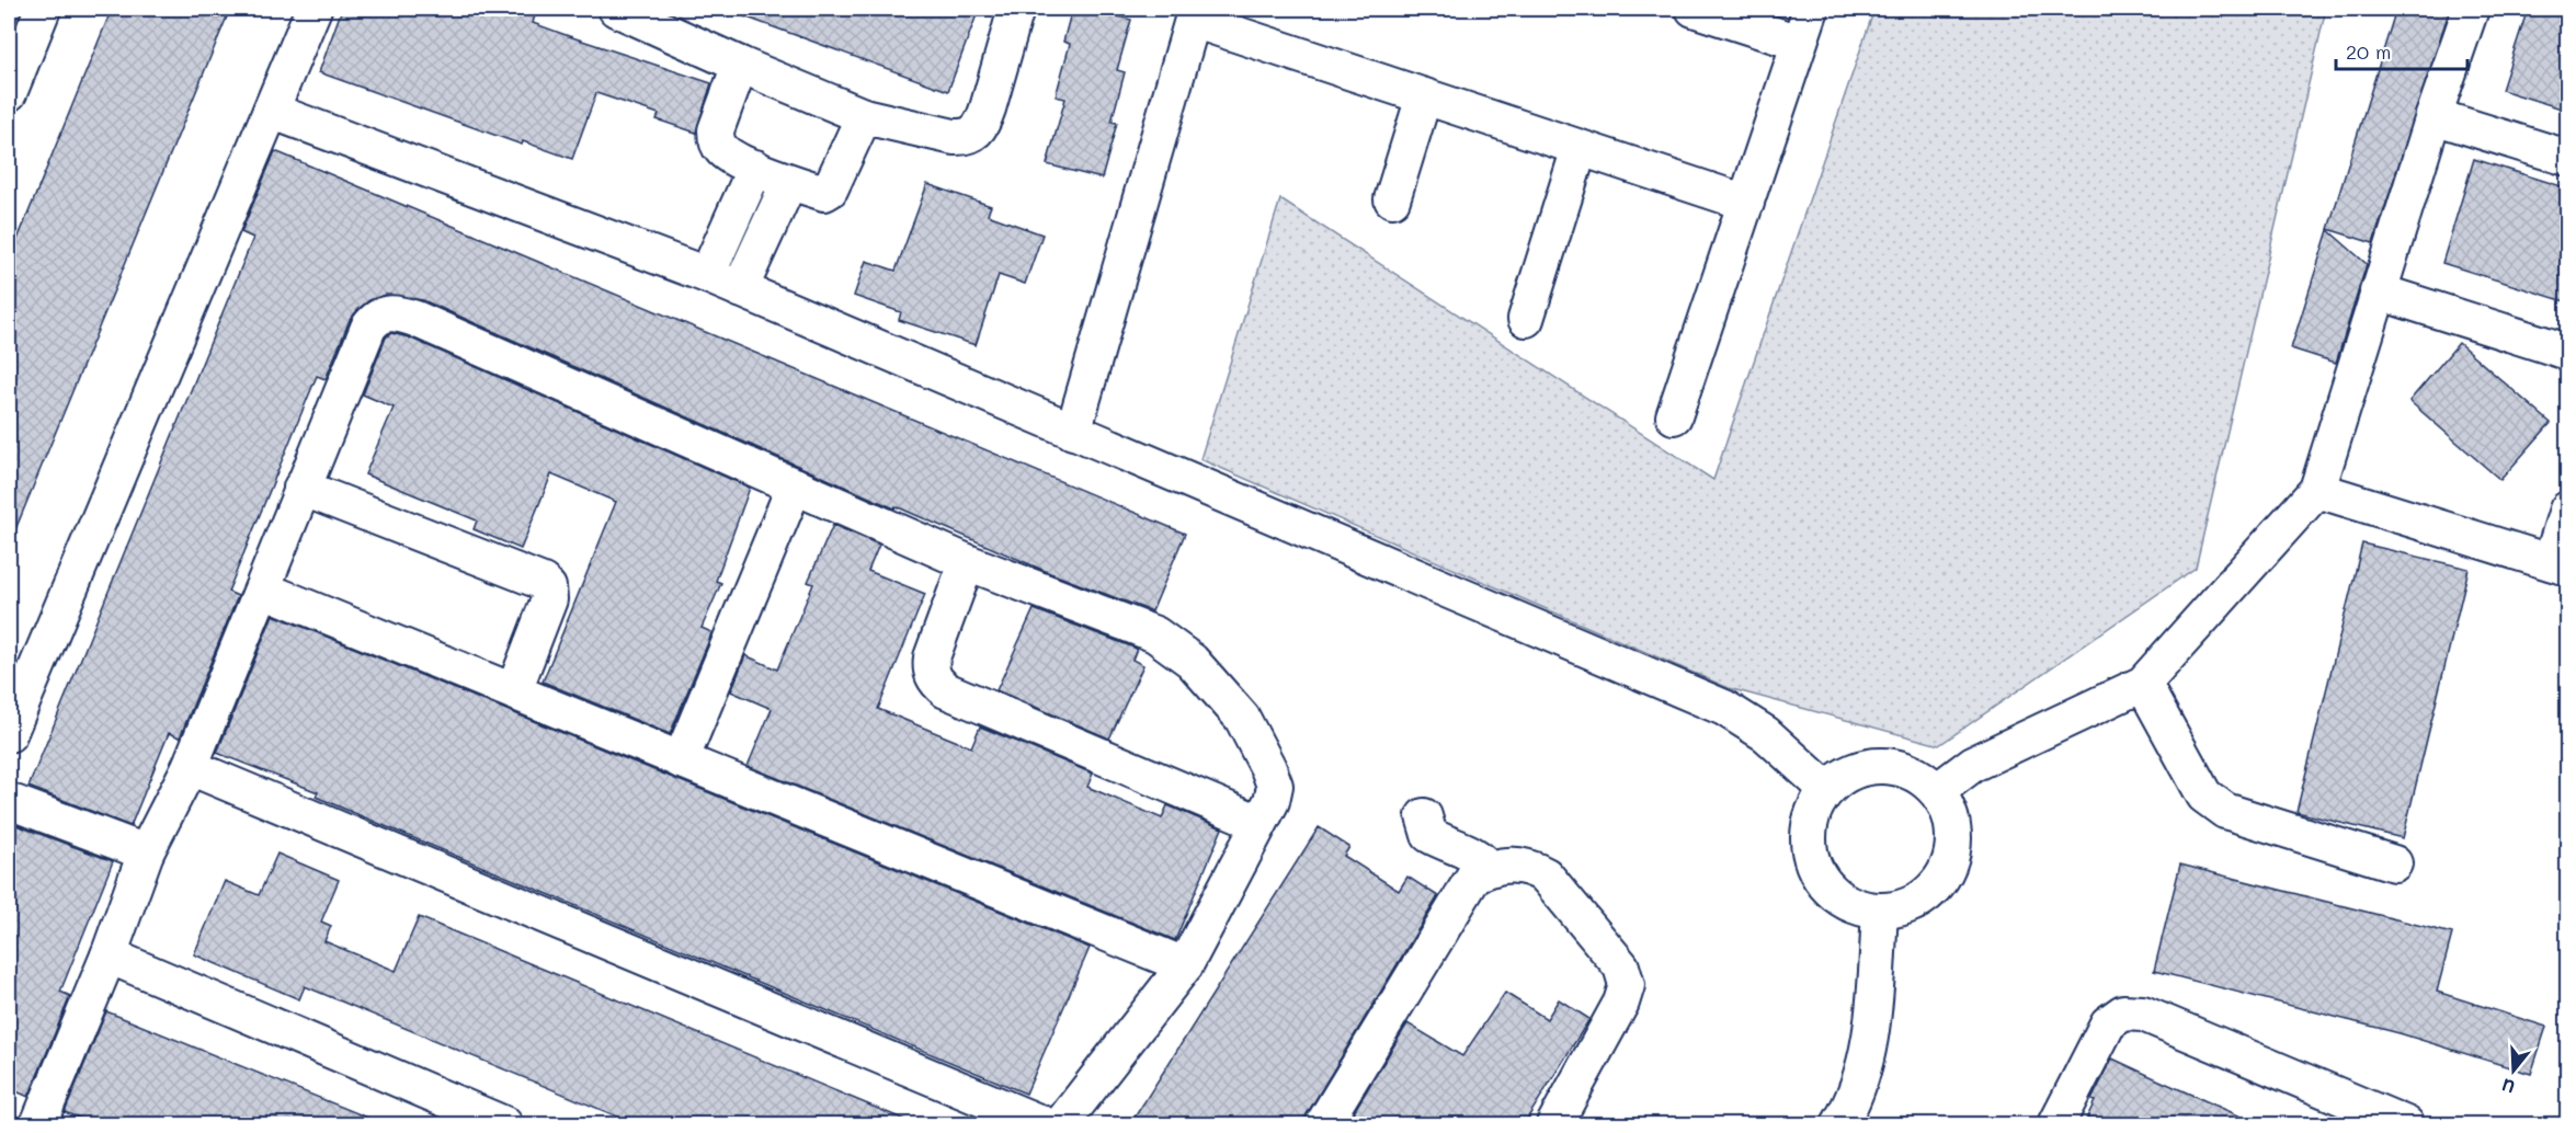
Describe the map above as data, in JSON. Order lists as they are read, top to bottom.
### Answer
{
  "scale_bar": "20 m",
  "north": "bottom"
}
